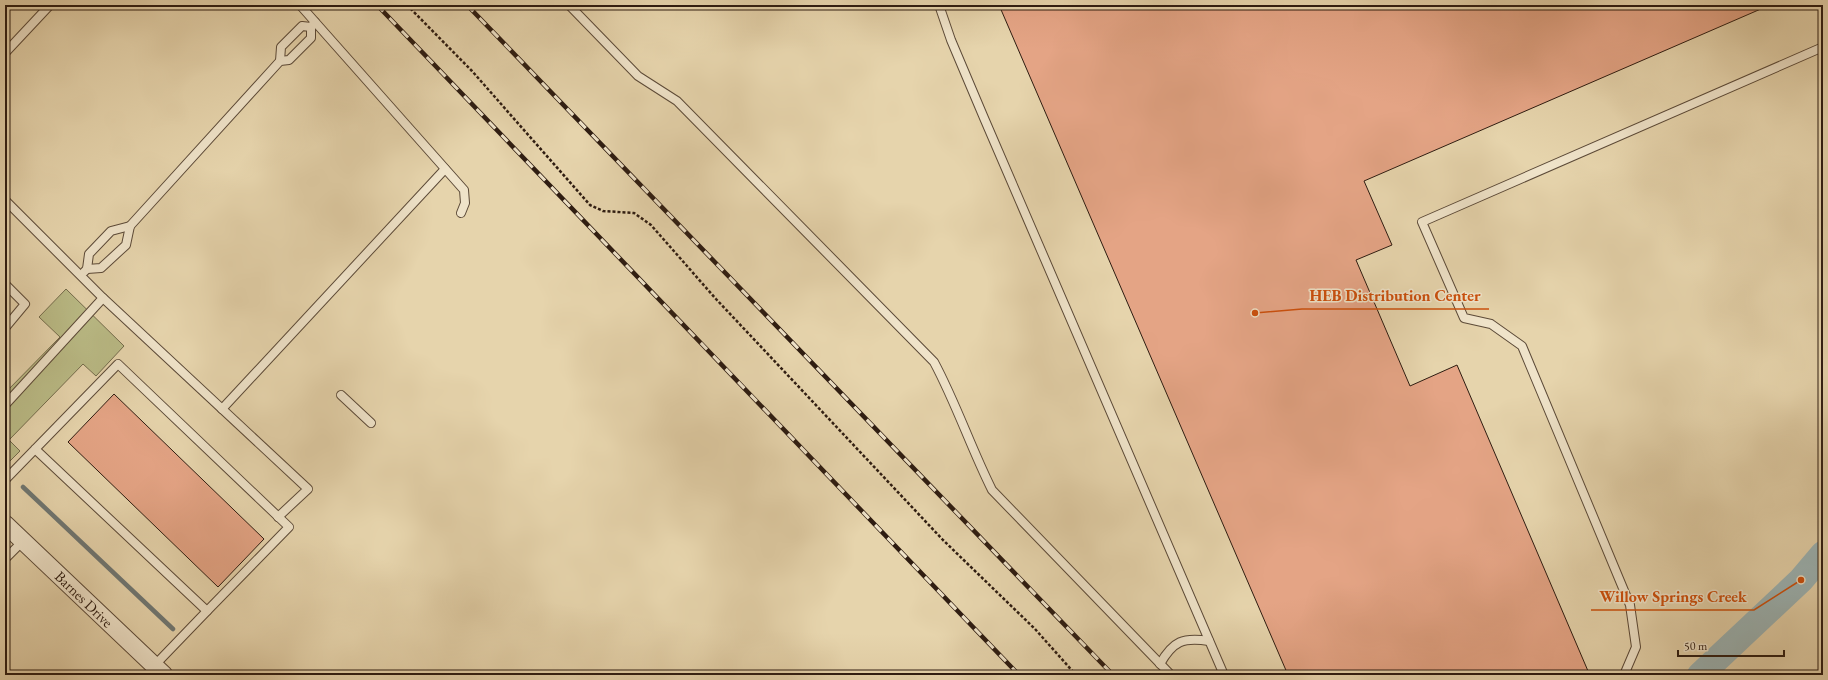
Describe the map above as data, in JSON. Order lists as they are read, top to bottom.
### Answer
{
  "streets": {
    "street": ["Barnes Drive"]
  },
  "places": ["HEB Distribution Center", "Willow Springs Creek"],
  "scale_bar": "50 m"
}
